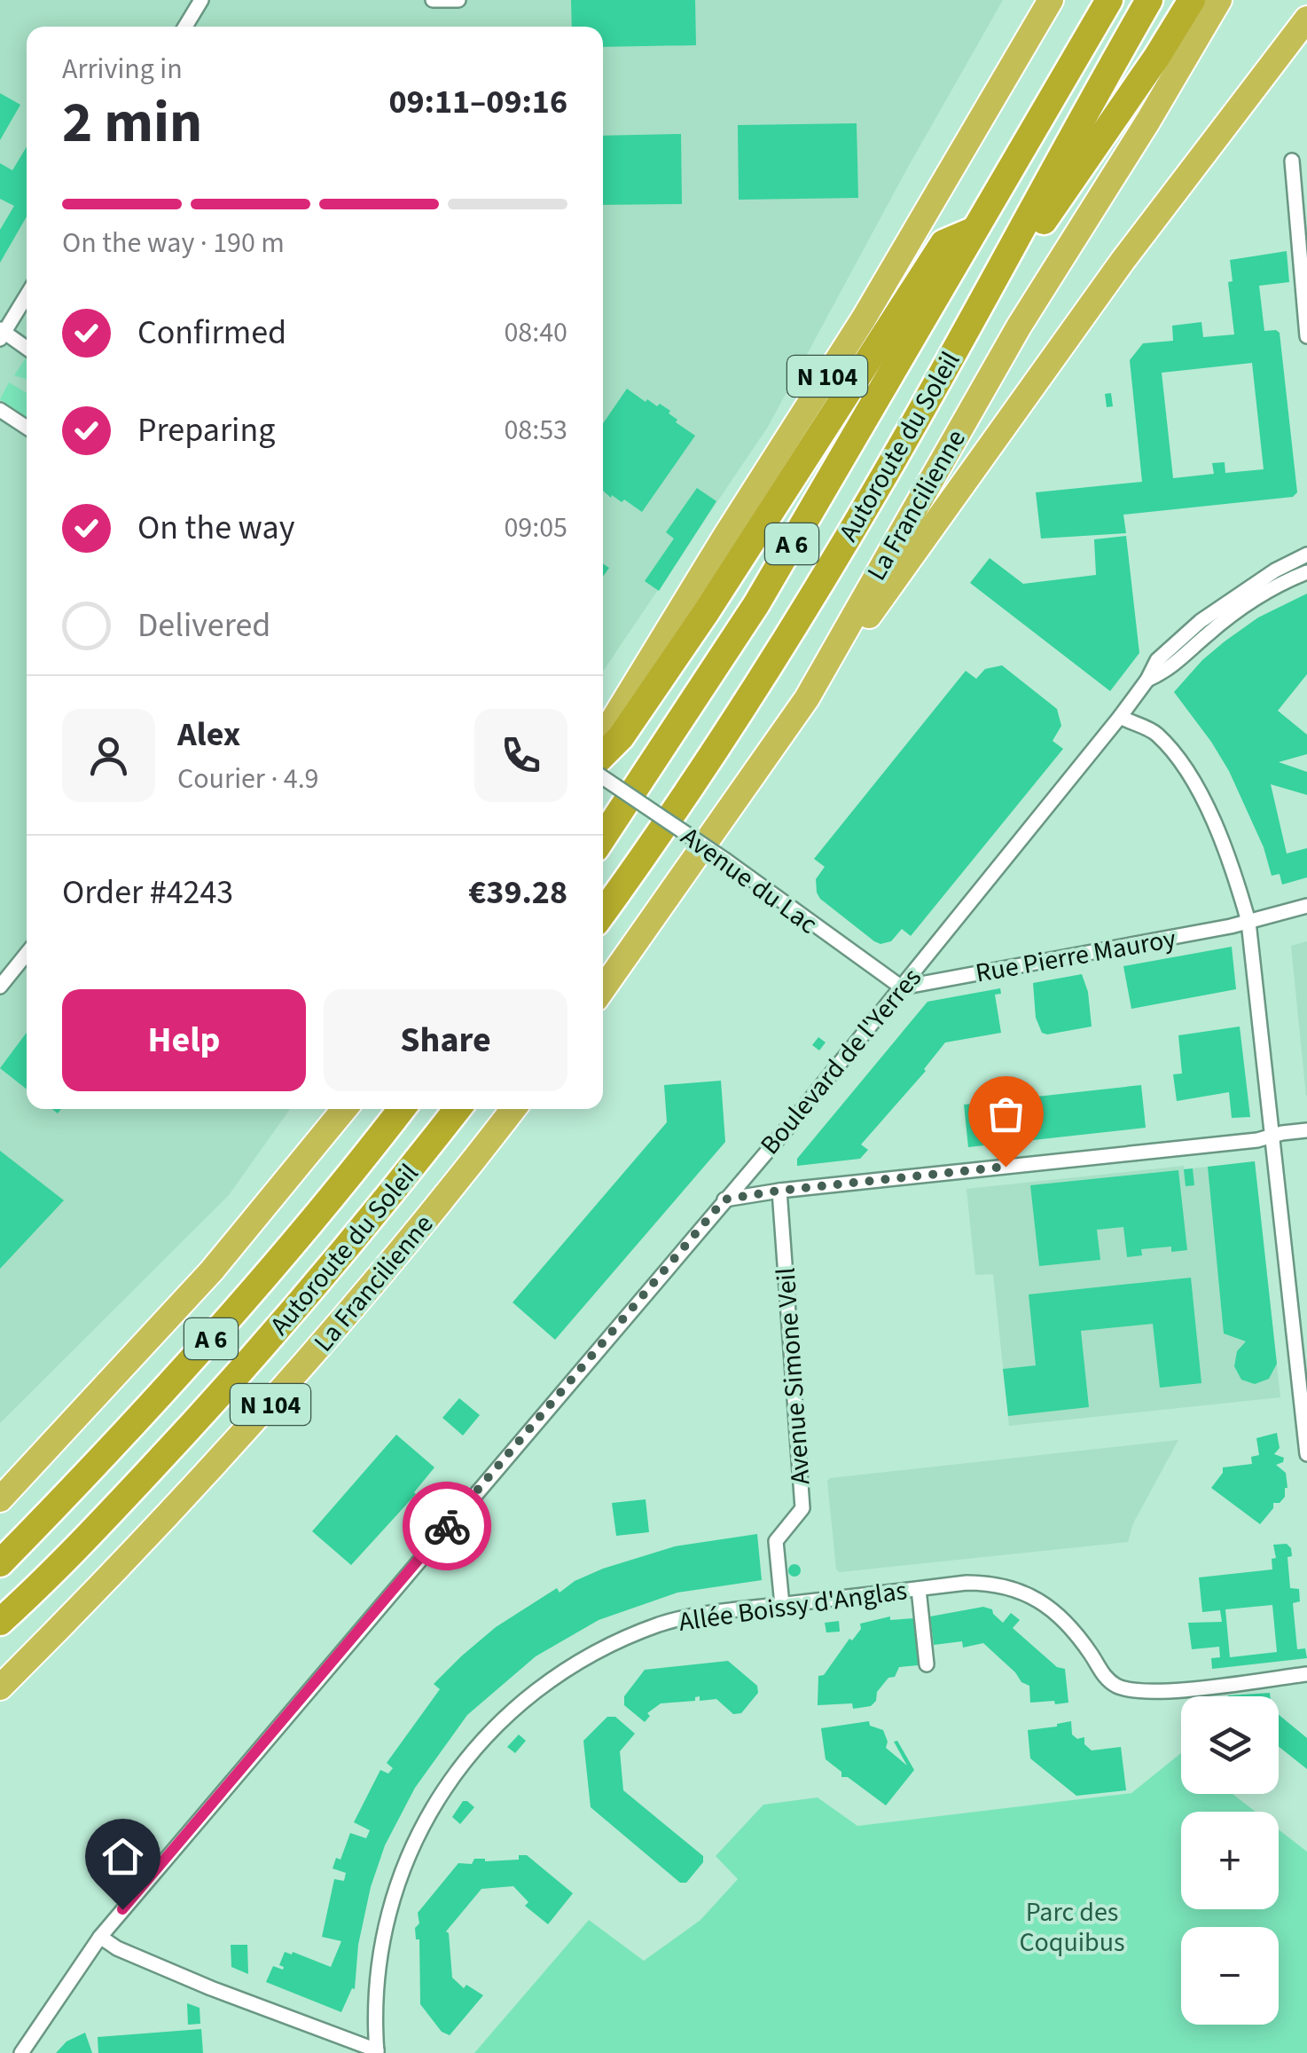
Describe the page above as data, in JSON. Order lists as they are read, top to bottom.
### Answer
{
  "streets": {
    "highway": [
      "N 104",
      "Autoroute du Soleil",
      "La Francilienne",
      "A 6"
    ],
    "street": [
      "Avenue du Lac",
      "Rue Pierre Mauroy",
      "Boulevard de l'Yerres",
      "Avenue Simone Veil",
      "Allée Boissy d'Anglas"
    ]
  },
  "crossings": [
    ["Avenue du Lac", "Rue Pierre Mauroy"],
    ["Avenue du Lac", "Boulevard de l'Yerres"],
    ["Rue Pierre Mauroy", "Boulevard de l'Yerres"],
    ["Boulevard de l'Yerres", "Allée Boissy d'Anglas"],
    ["Avenue Simone Veil", "Allée Boissy d'Anglas"]
  ],
  "parks": ["Parc des Coquibus"],
  "page": {
    "heading": ["2 min", "Arriving in", "09:11–09:16"],
    "panel": [
      "Alex",
      "Courier · 4.9",
      "Order #4243",
      "€39.28"
    ],
    "bar": "On the way · 190 m",
    "list": [
      ["Confirmed", "08:40"],
      ["Preparing", "08:53"],
      ["On the way", "09:05"],
      "Delivered"
    ],
    "buttons": ["Help", "Share"],
    "map_buttons": ["+", "−"]
  }
}
